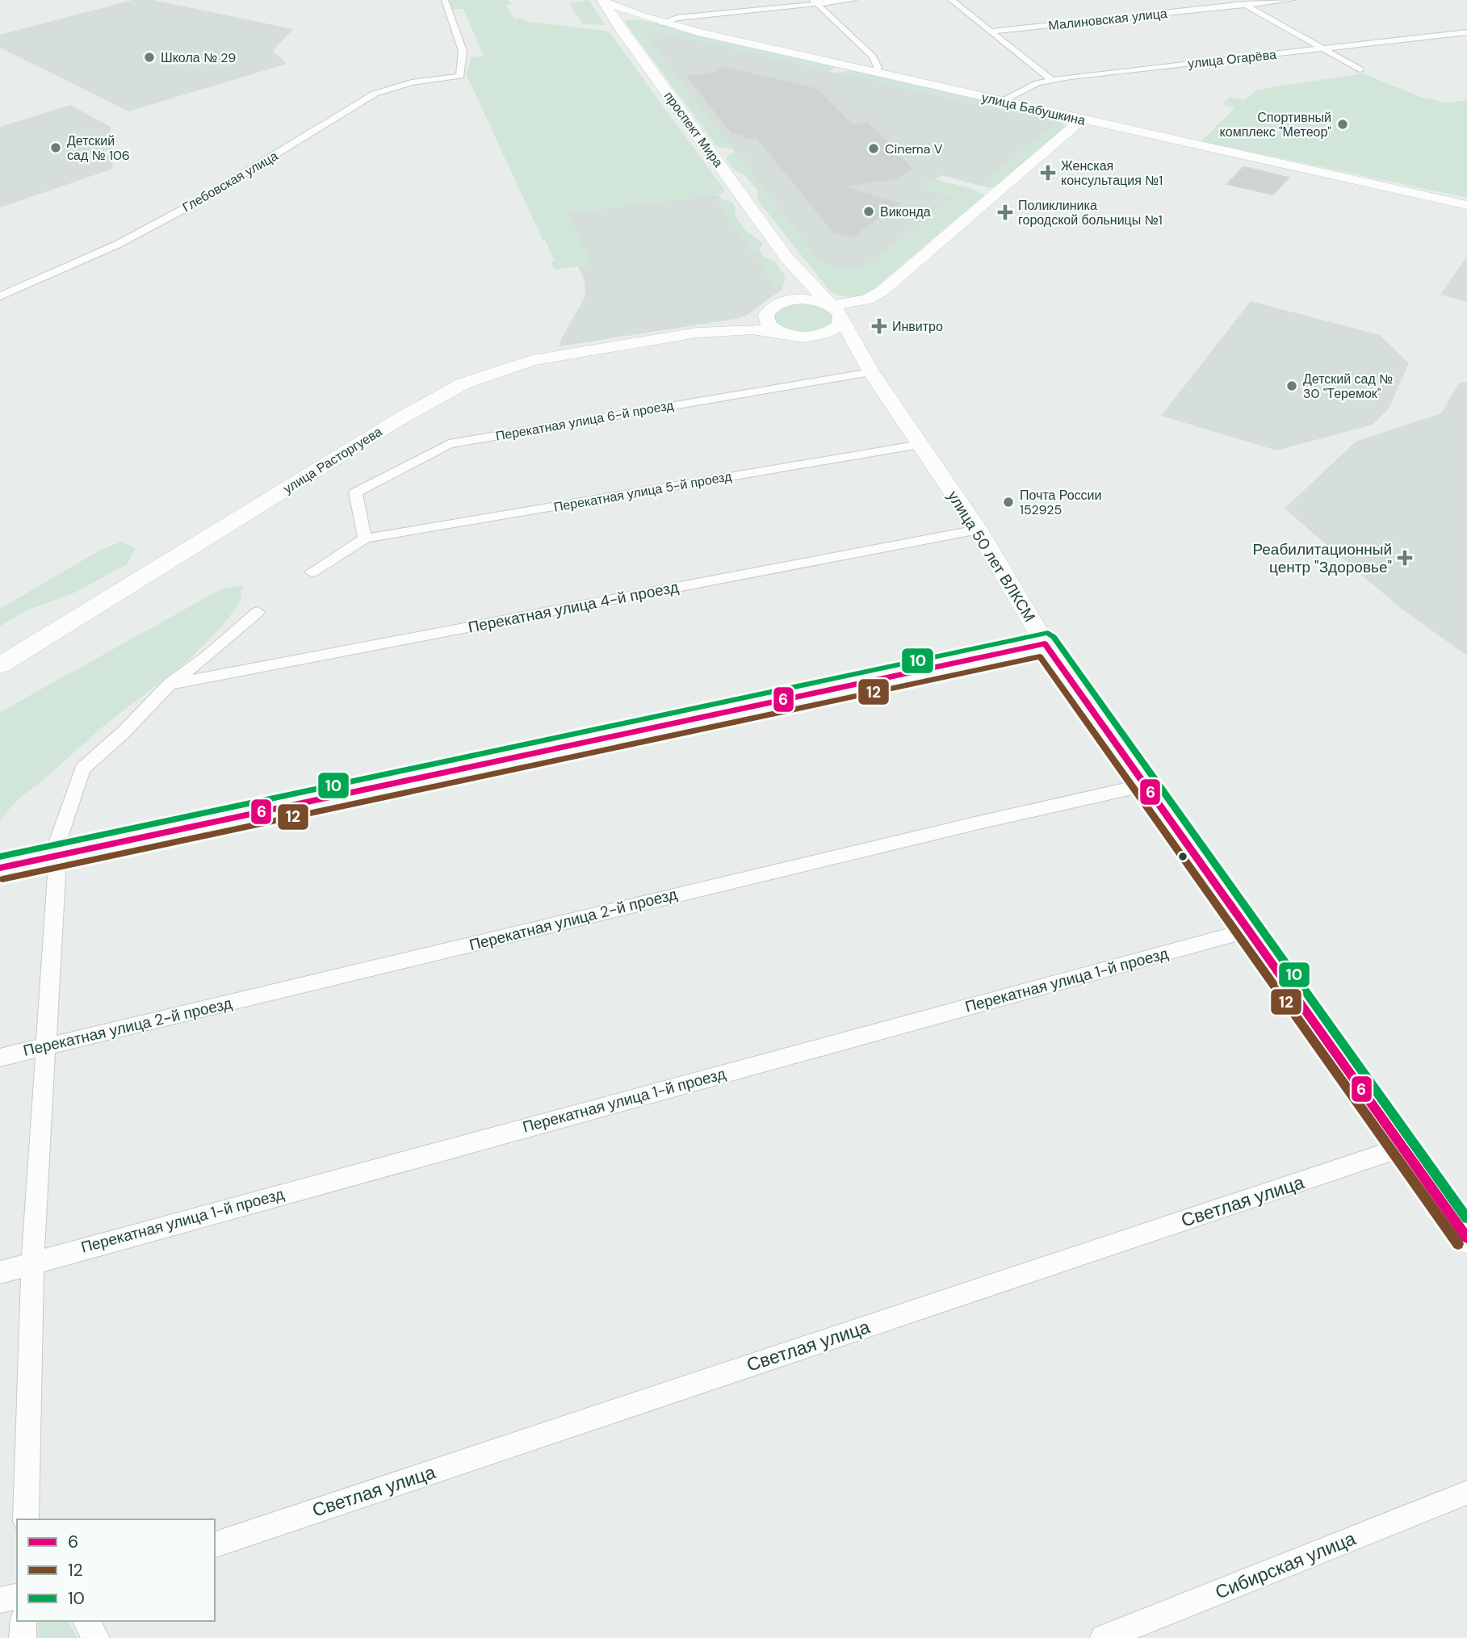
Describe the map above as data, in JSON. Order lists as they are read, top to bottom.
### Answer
{
  "streets": {
    "main road": [
      "улица Бабушкина",
      "проспект Мира",
      "улица Расторгуева",
      "улица 50 лет ВЛКСМ"
    ],
    "street": [
      "Малиновская улица",
      "улица Огарёва",
      "Глебовская улица",
      "Перекатная улица 6-й проезд",
      "Перекатная улица 5-й проезд",
      "Перекатная улица 4-й проезд",
      "Перекатная улица 2-й проезд",
      "Перекатная улица 1-й проезд",
      "Светлая улица",
      "Сибирская улица"
    ]
  },
  "crossings": [
    ["улица Огарёва", "улица Бабушкина"],
    ["улица Бабушкина", "проспект Мира"],
    ["проспект Мира", "улица Расторгуева"],
    ["проспект Мира", "улица 50 лет ВЛКСМ"],
    ["Перекатная улица 6-й проезд", "Перекатная улица 5-й проезд"],
    ["Перекатная улица 6-й проезд", "улица 50 лет ВЛКСМ"],
    ["улица Расторгуева", "улица 50 лет ВЛКСМ"],
    ["Перекатная улица 5-й проезд", "улица 50 лет ВЛКСМ"],
    ["улица 50 лет ВЛКСМ", "Перекатная улица 4-й проезд"],
    ["улица 50 лет ВЛКСМ", "Перекатная улица 2-й проезд"],
    ["улица 50 лет ВЛКСМ", "Перекатная улица 1-й проезд"],
    ["улица 50 лет ВЛКСМ", "Светлая улица"]
  ],
  "places": {
    "other": [
      "Школа № 29",
      "Спортивный комплекс \"Метеор\"",
      "Детский сад № 106",
      "Cinema V",
      "Виконда",
      "Детский сад № 30 \"Теремок\"",
      "Почта России 152925"
    ],
    "health": [
      "Женская консультация №1",
      "Поликлиника городской больницы №1",
      "Инвитро",
      "Реабилитационный центр \"Здоровье\""
    ]
  },
  "lines": ["transit line 10", "transit line 6", "transit line 12"],
  "legend": ["6", "12", "10"]
}
